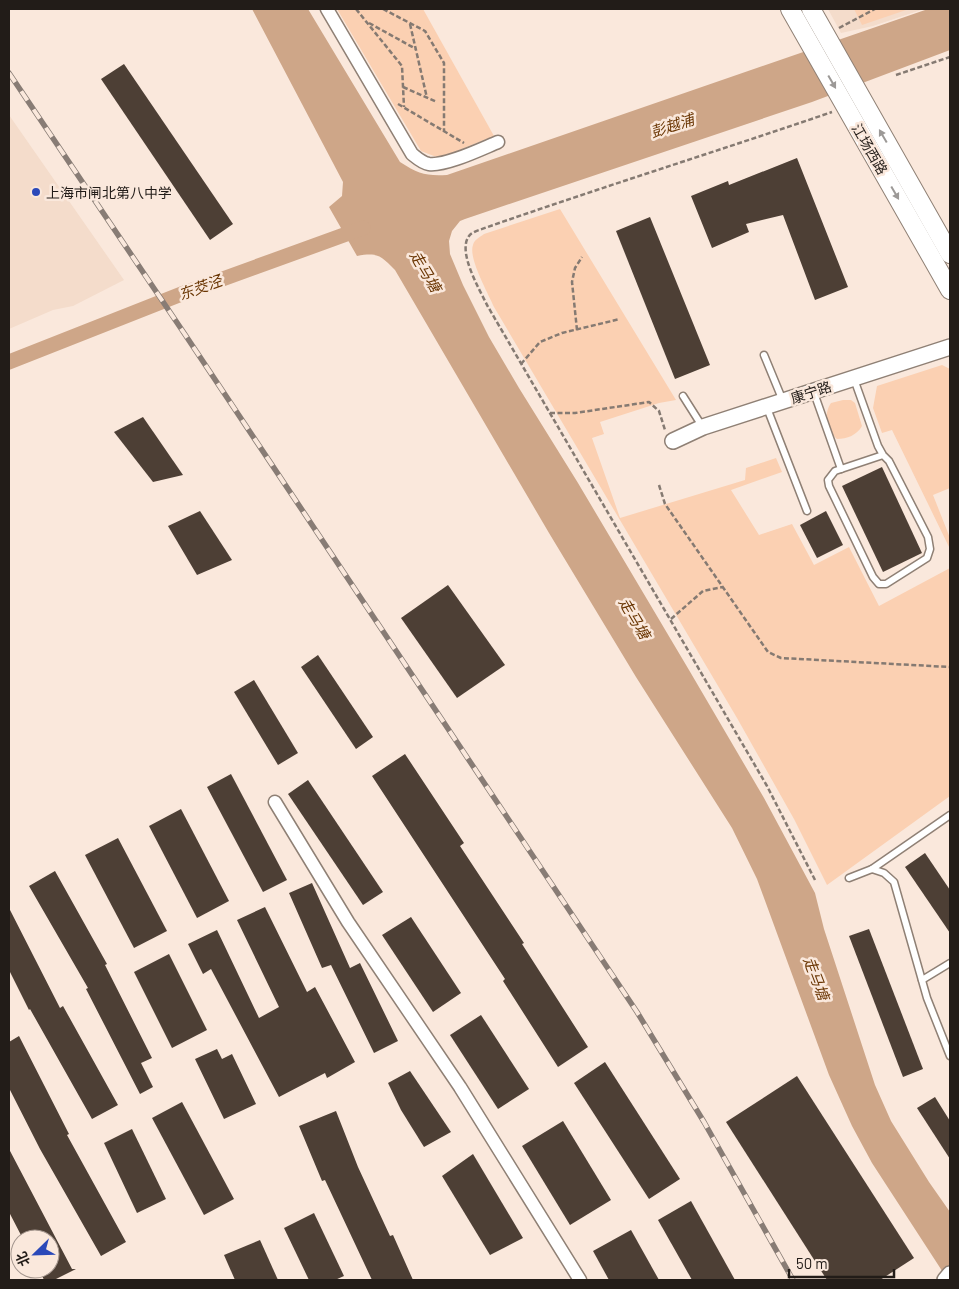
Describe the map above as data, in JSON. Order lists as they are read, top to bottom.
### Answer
{
  "streets": {
    "main road": ["江场西路"],
    "street": ["康宁路"]
  },
  "water": ["彭越浦", "走马塘", "东茭泾"],
  "places": ["上海市闸北第八中学"],
  "scale_bar": "50 m",
  "north": "bottom left"
}
